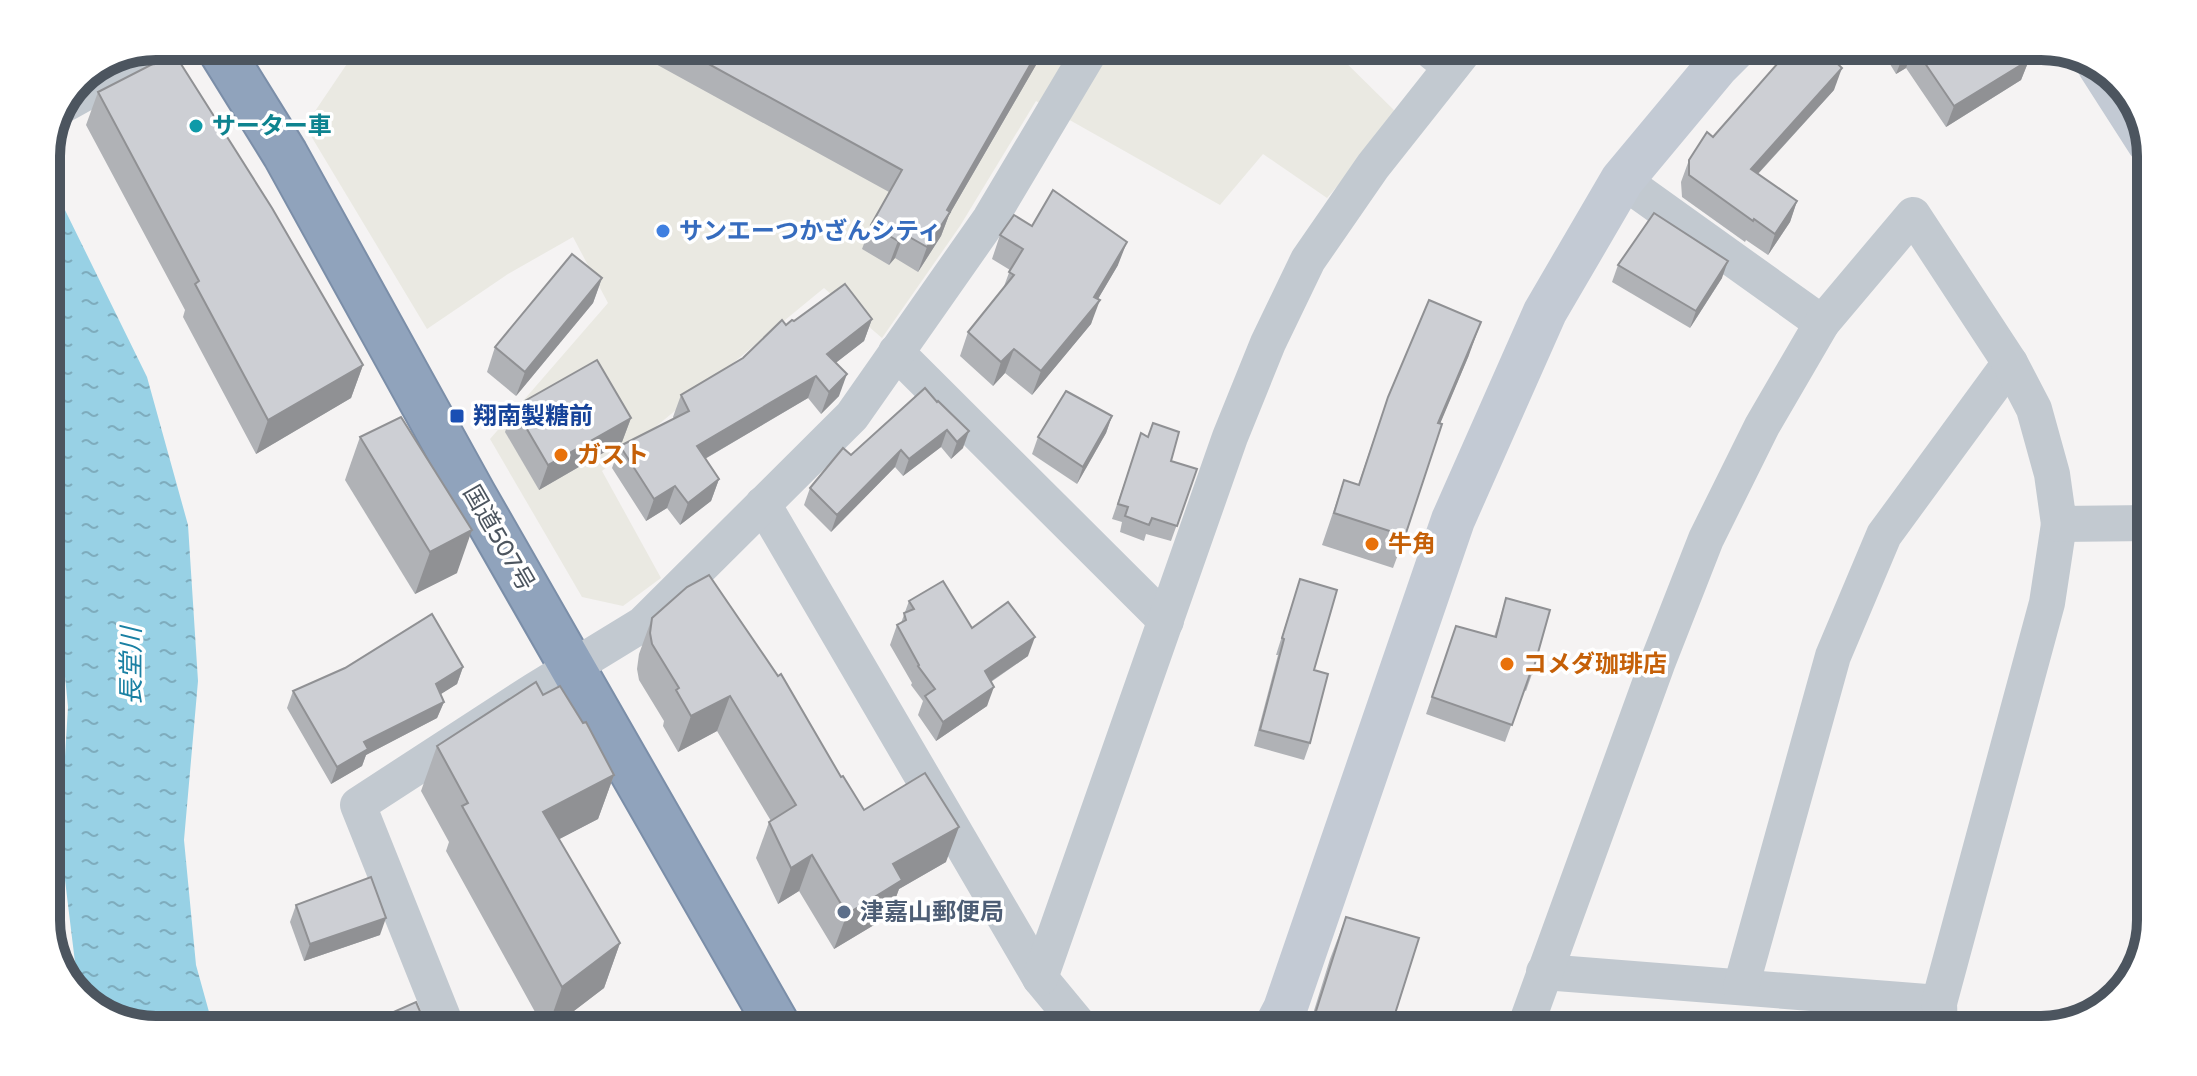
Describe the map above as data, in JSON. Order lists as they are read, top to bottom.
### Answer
{
  "streets": {
    "highway": ["国道507号"]
  },
  "water": ["長堂川"],
  "places": {
    "other": [
      "サーター車",
      "サンエーつかざんシティ",
      "ガスト",
      "牛角",
      "コメダ珈琲店",
      "津嘉山郵便局"
    ],
    "transit": ["翔南製糖前"]
  }
}
